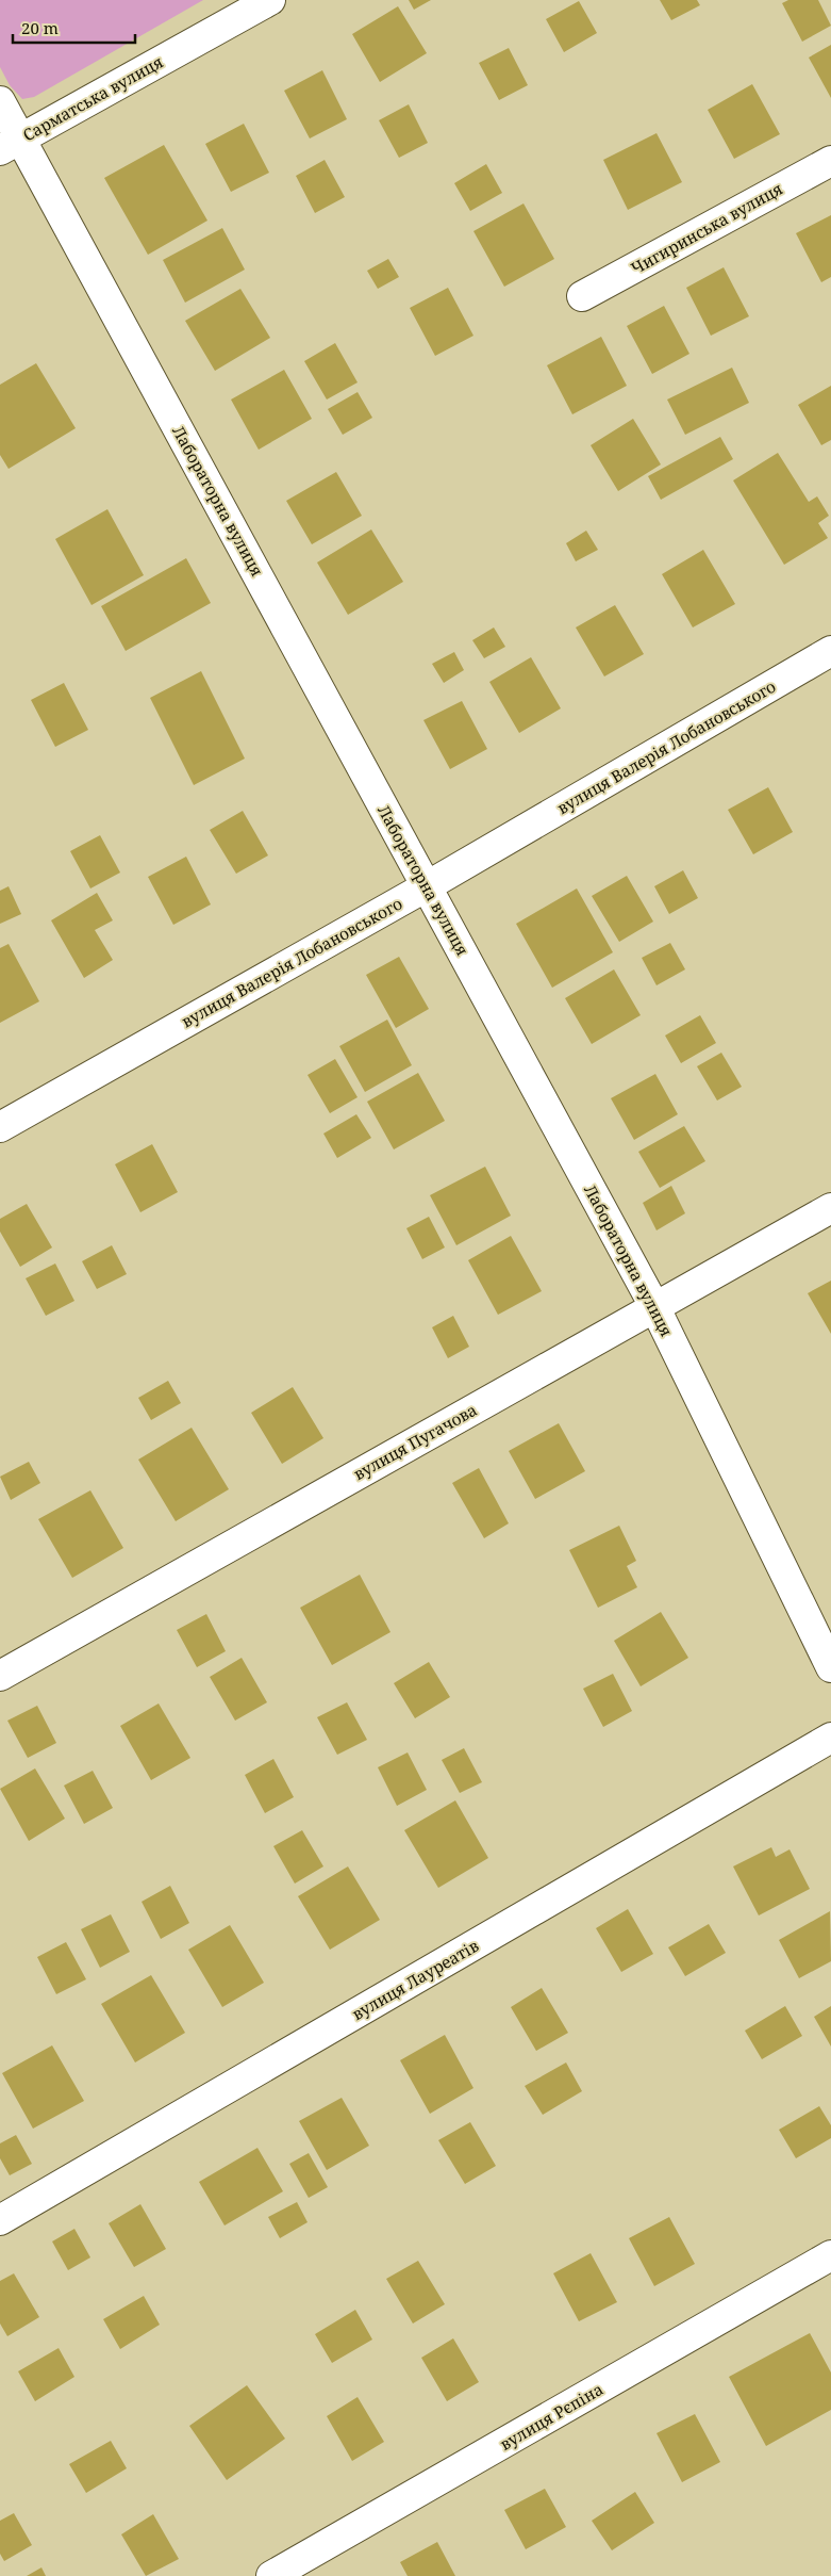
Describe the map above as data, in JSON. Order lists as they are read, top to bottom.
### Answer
{
  "streets": {
    "street": [
      "Сарматська вулиця",
      "Чигиринська вулиця",
      "Лабораторна вулиця",
      "вулиця Валерія Лобановського",
      "вулиця Пугачова",
      "вулиця Лауреатів",
      "вулиця Рєпіна"
    ]
  },
  "crossings": [
    ["Сарматська вулиця", "Лабораторна вулиця"],
    ["Лабораторна вулиця", "вулиця Валерія Лобановського"],
    ["Лабораторна вулиця", "вулиця Пугачова"]
  ],
  "scale_bar": "20 m"
}
